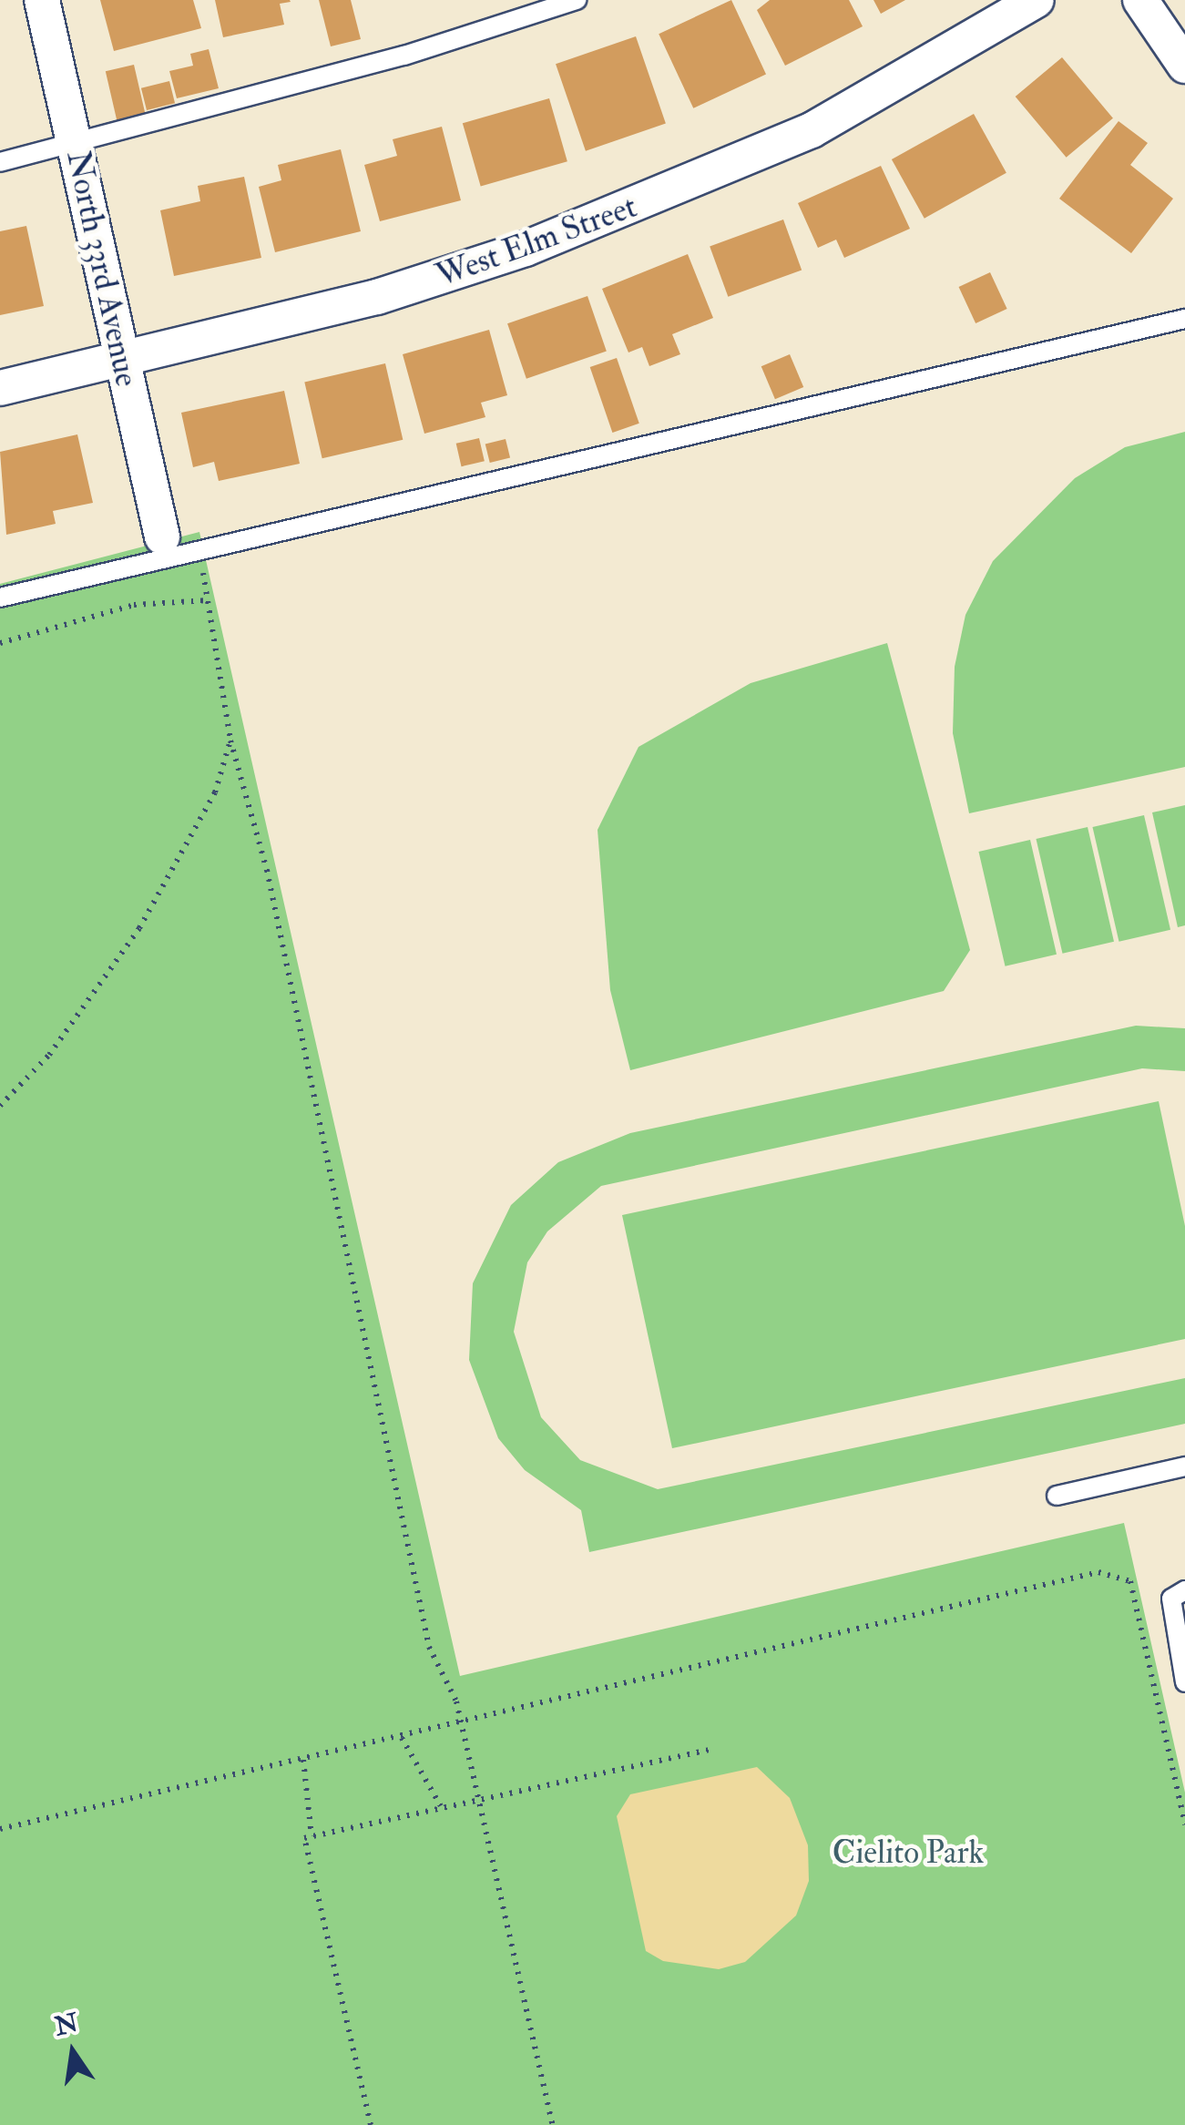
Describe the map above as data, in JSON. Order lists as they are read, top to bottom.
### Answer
{
  "streets": {
    "street": ["West Elm Street", "North 33rd Avenue"]
  },
  "crossings": [
    ["West Elm Street", "North 33rd Avenue"]
  ],
  "parks": ["Cielito Park"],
  "north": "top"
}
